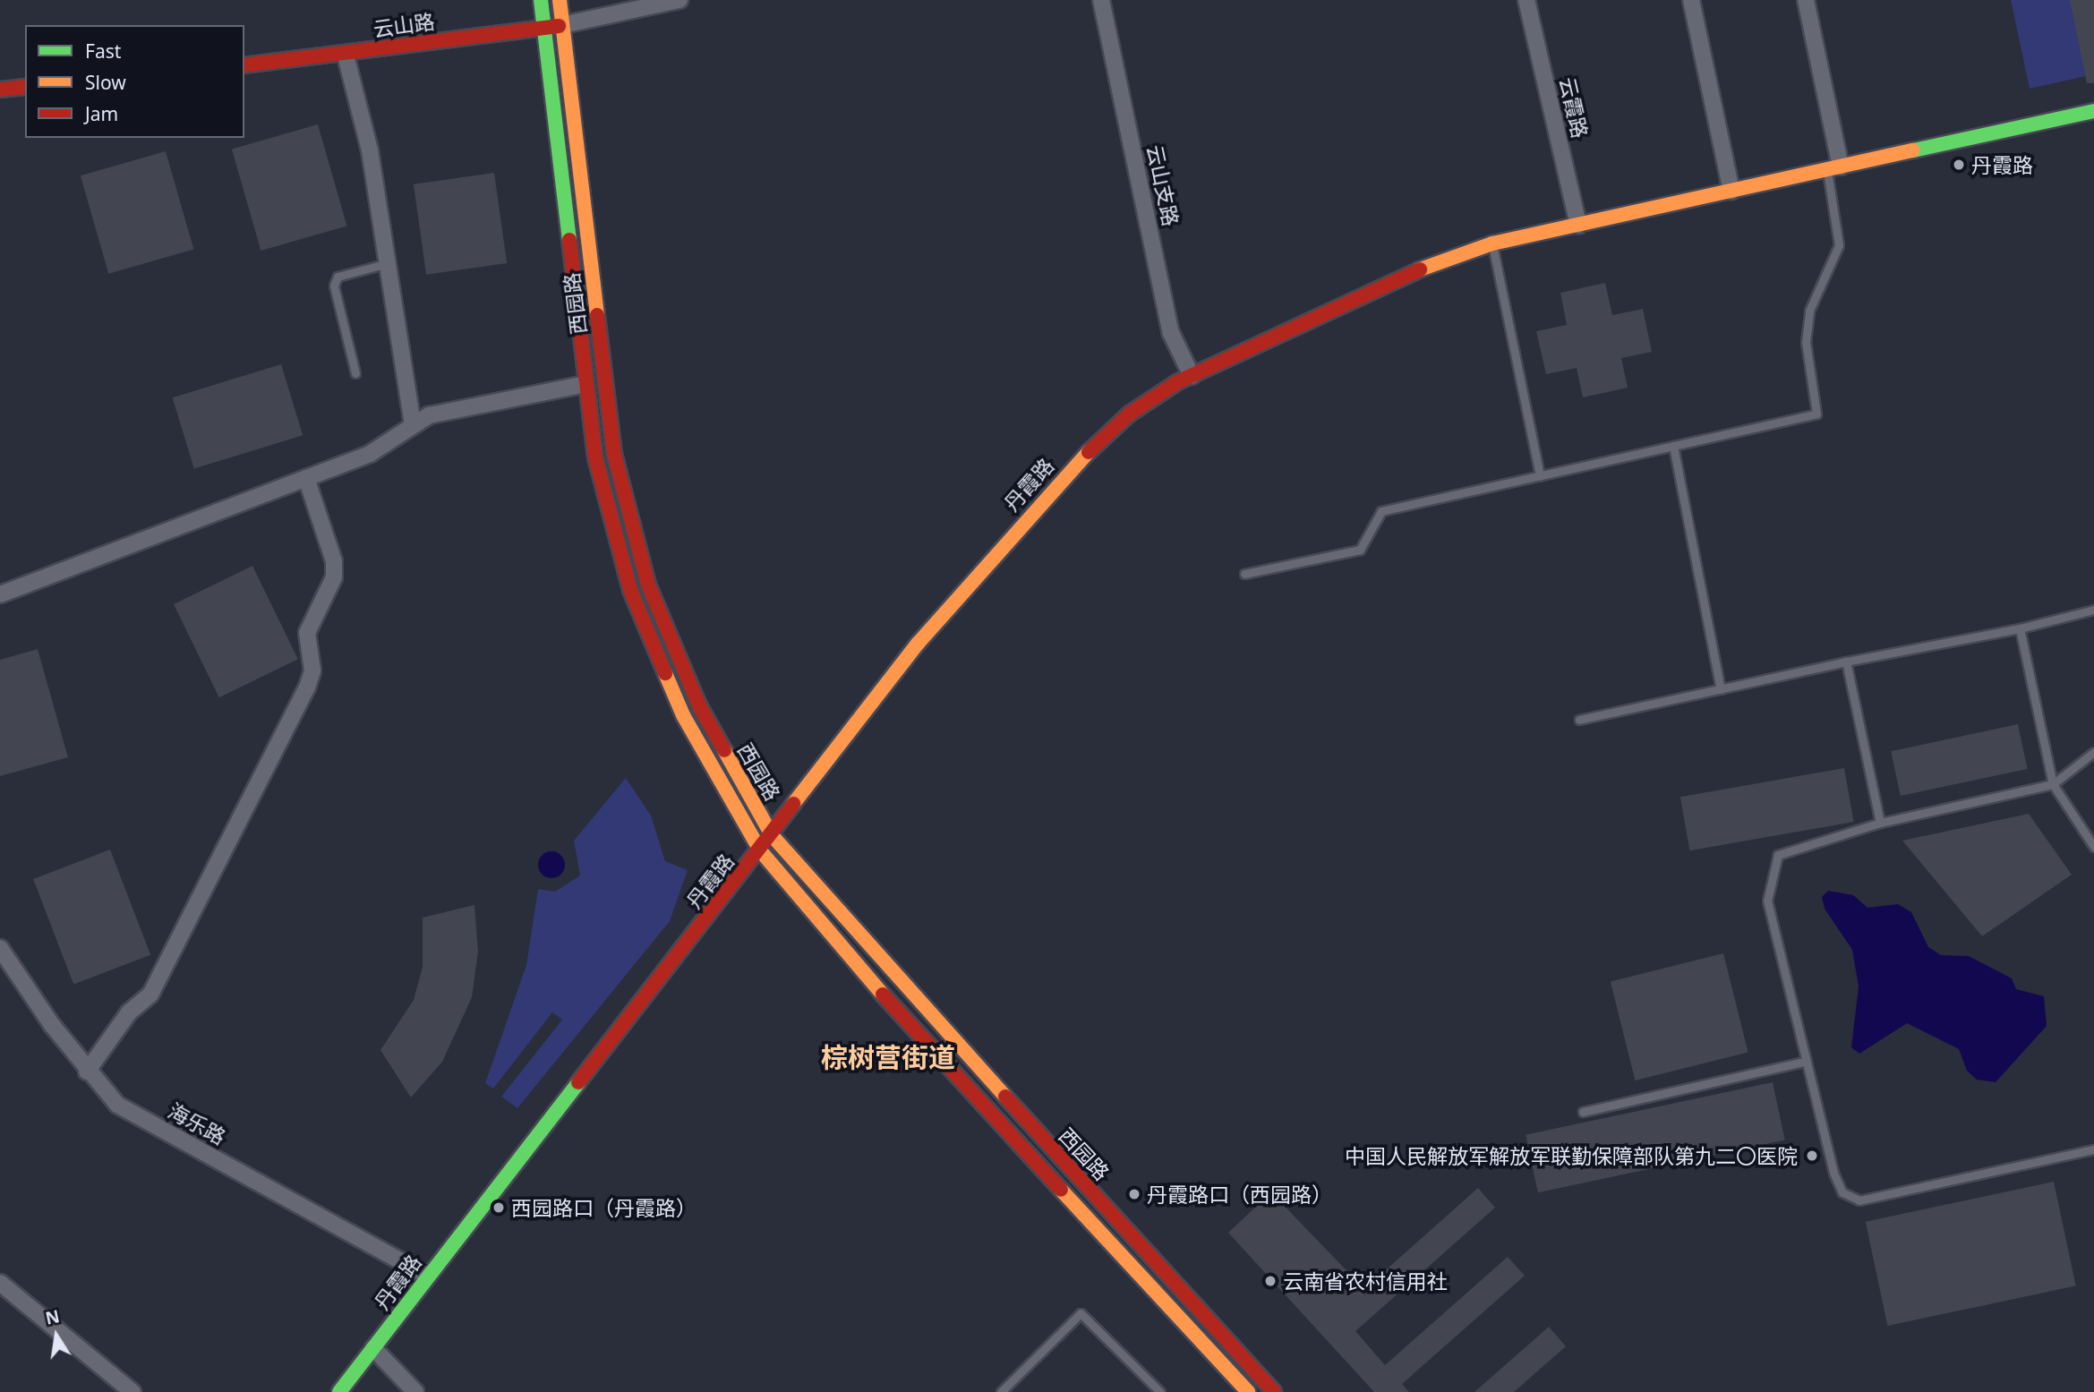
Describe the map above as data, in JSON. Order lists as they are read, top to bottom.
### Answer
{
  "streets": {
    "main road": ["云山路", "西园路", "丹霞路"],
    "street": ["云霞路", "云山支路", "海乐路"]
  },
  "crossings": [
    ["云山路", "西园路"],
    ["云霞路", "丹霞路"],
    ["云山支路", "丹霞路"],
    ["西园路", "丹霞路"],
    ["丹霞路", "海乐路"]
  ],
  "districts": ["棕树营街道"],
  "places": [
    "丹霞路",
    "中国人民解放军解放军联勤保障部队第九二〇医院",
    "丹霞路口（西园路）",
    "西园路口（丹霞路）",
    "云南省农村信用社"
  ],
  "legend": ["Fast", "Slow", "Jam"],
  "north": "top"
}
